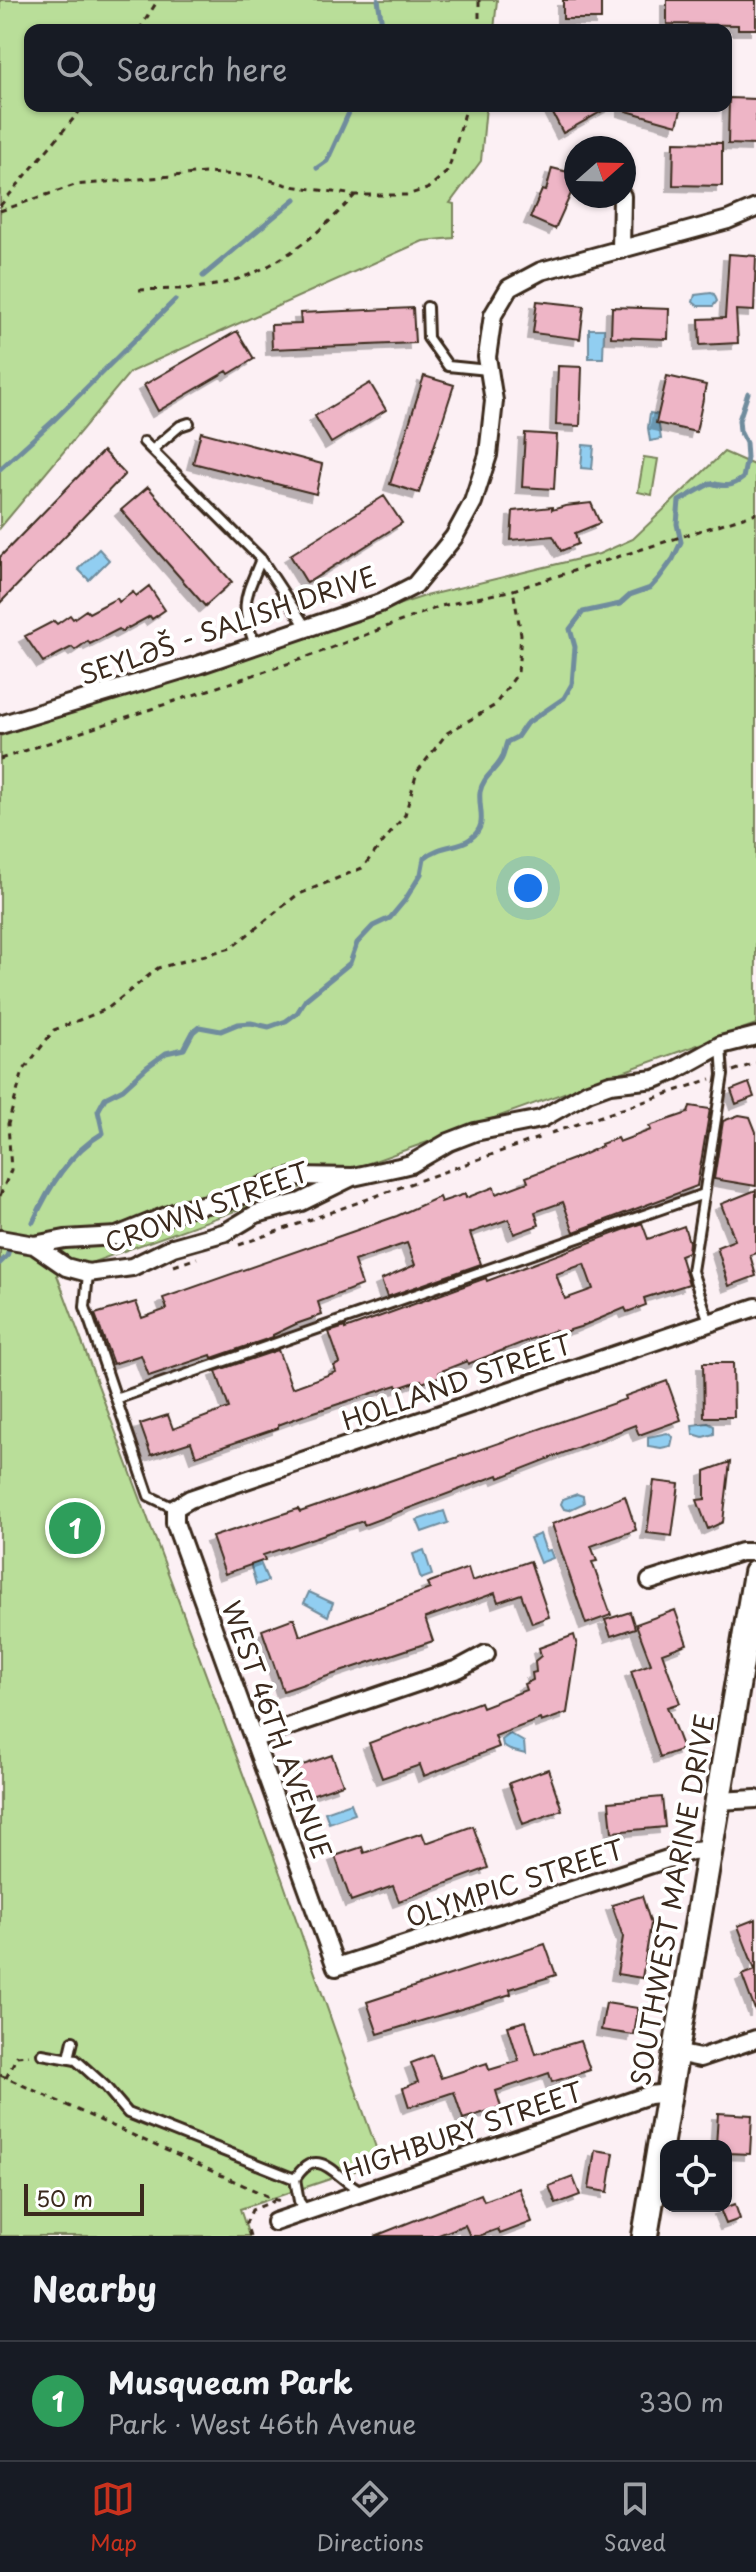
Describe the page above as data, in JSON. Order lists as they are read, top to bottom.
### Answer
{
  "streets": {
    "main road": ["SOUTHWEST MARINE DRIVE"],
    "street": [
      "SEYLƏŠ - SALISH DRIVE",
      "CROWN STREET",
      "HOLLAND STREET",
      "WEST 46TH AVENUE",
      "OLYMPIC STREET",
      "HIGHBURY STREET"
    ]
  },
  "crossings": [
    ["HOLLAND STREET", "WEST 46TH AVENUE"],
    ["WEST 46TH AVENUE", "OLYMPIC STREET"],
    ["OLYMPIC STREET", "SOUTHWEST MARINE DRIVE"],
    ["SOUTHWEST MARINE DRIVE", "HIGHBURY STREET"]
  ],
  "scale_bar": "50 m",
  "north": "right",
  "page": {
    "search": "Search here",
    "pins": "1",
    "scale": "50 m",
    "heading": "Nearby",
    "list": [
      {
        "mark": "1",
        "name": "Musqueam Park",
        "note": "Park · West 46th Avenue",
        "value": "330 m"
      }
    ],
    "nav": ["Map", "Directions", "Saved"]
  }
}
